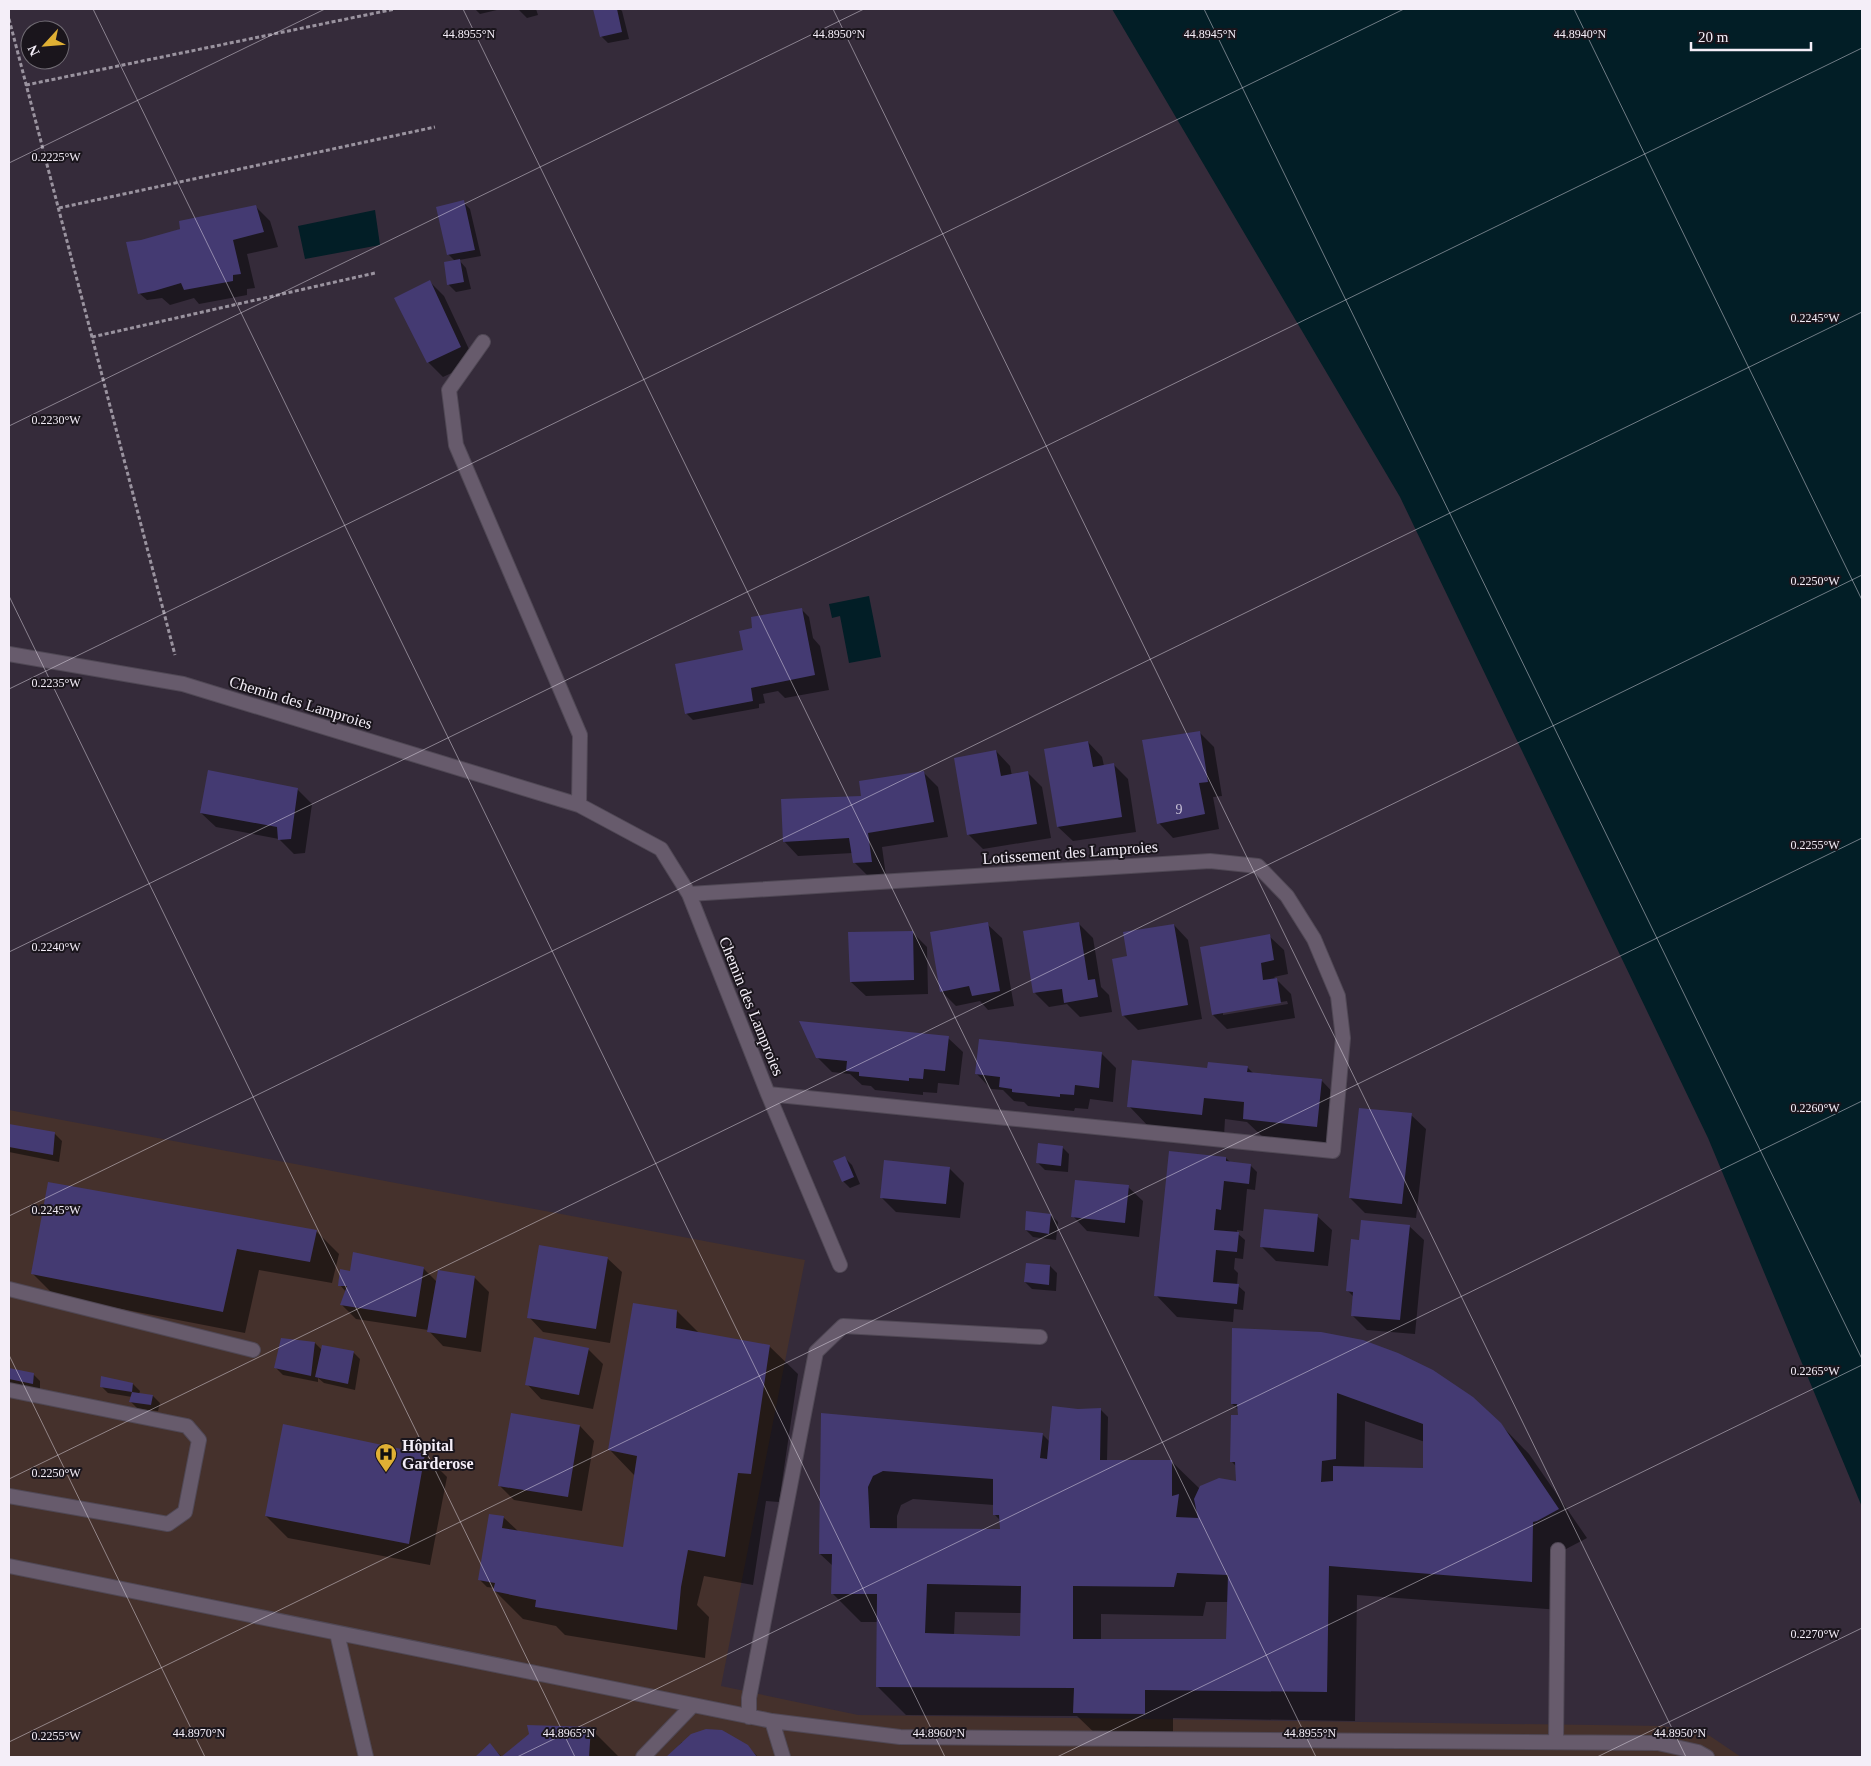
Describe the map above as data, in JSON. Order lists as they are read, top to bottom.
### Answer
{
  "streets": {
    "street": ["Chemin des Lamproies", "Lotissement des Lamproies"]
  },
  "crossings": [
    ["Chemin des Lamproies", "Lotissement des Lamproies"]
  ],
  "places": {
    "hospital": ["Hôpital Garderose"]
  },
  "house_numbers": ["9"],
  "scale_bar": "20 m",
  "north": "bottom left",
  "coordinates": [
    "44.8955°N",
    "44.8950°N",
    "44.8945°N",
    "44.8940°N",
    "0.2225°W",
    "0.2245°W",
    "0.2230°W",
    "0.2250°W",
    "0.2235°W",
    "0.2255°W",
    "0.2240°W",
    "0.2260°W",
    "0.2265°W",
    "0.2270°W",
    "44.8970°N",
    "44.8965°N",
    "44.8960°N"
  ]
}
